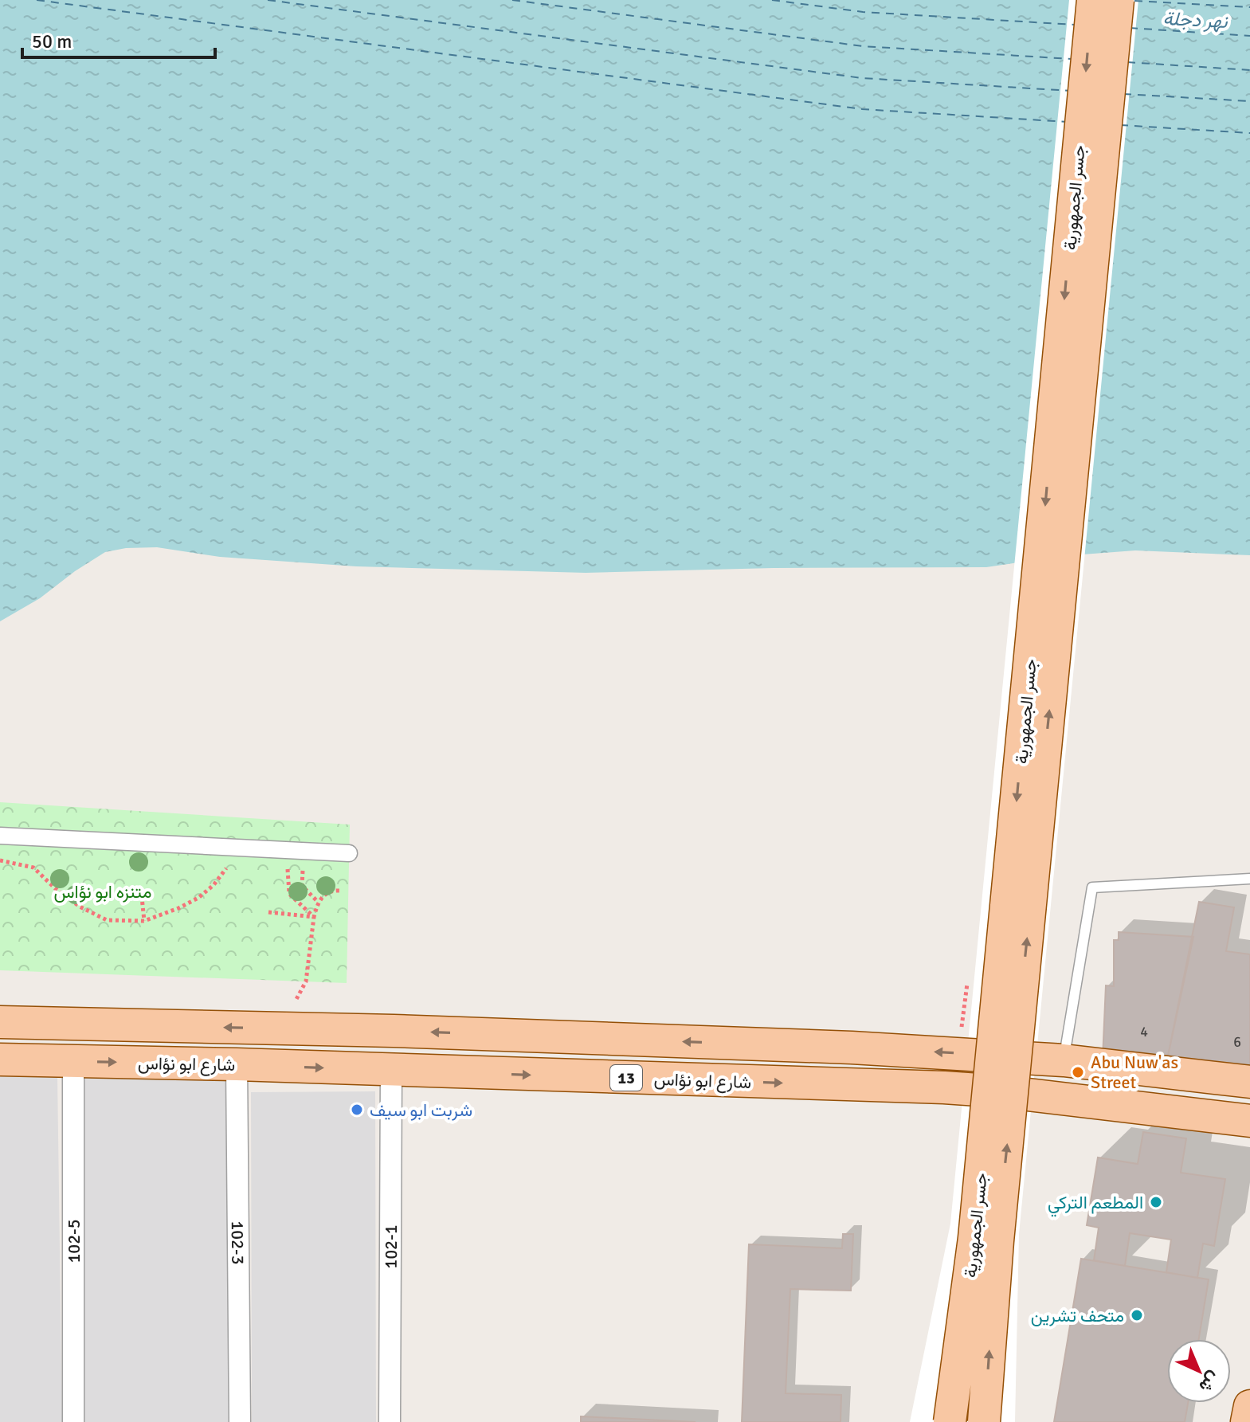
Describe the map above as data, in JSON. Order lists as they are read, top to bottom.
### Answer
{
  "streets": {
    "main road": ["جسر الجمهورية", "شارع ابو نؤاس", "13"],
    "street": ["102-5", "102-3", "102-1"]
  },
  "crossings": [
    ["شارع ابو نؤاس", "102-5"],
    ["شارع ابو نؤاس", "102-3"],
    ["شارع ابو نؤاس", "102-1"]
  ],
  "water": ["نهر دجلة"],
  "parks": ["متنزه ابو نؤاس"],
  "places": [
    "Abu Nuw'as Street",
    "شربت ابو سيف",
    "المطعم التركي",
    "متحف تشرين"
  ],
  "house_numbers": ["4", "6"],
  "scale_bar": "50 m",
  "north": "bottom right"
}
